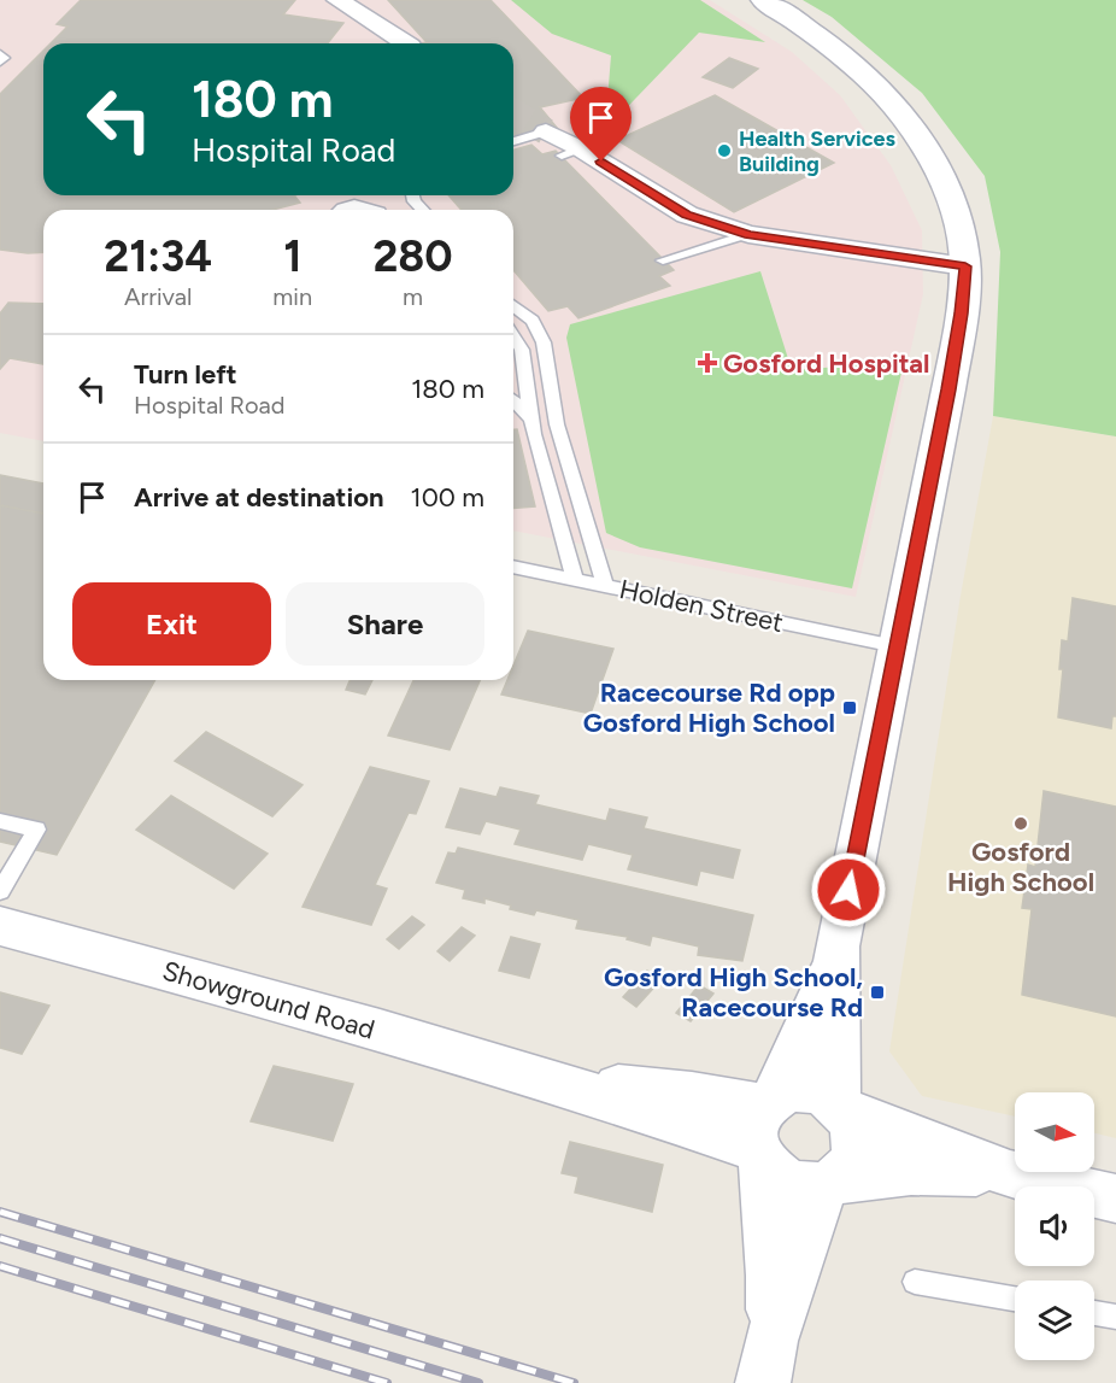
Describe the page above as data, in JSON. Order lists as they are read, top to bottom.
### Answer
{
  "streets": {
    "main road": ["Showground Road"],
    "lane": ["Holden Street"]
  },
  "places": {
    "other": ["Health Services Building", "Gosford High School"],
    "health": ["Gosford Hospital"],
    "transit": ["Racecourse Rd opp Gosford High School", "Gosford High School, Racecourse Rd"]
  },
  "north": "right",
  "page": {
    "turn": ["180 m", "Hospital Road"],
    "eta": [
      "21:34",
      "Arrival",
      "1",
      "min",
      "280",
      "m"
    ],
    "list": [
      {
        "name": "Turn left",
        "note": "Hospital Road",
        "value": "180 m"
      },
      {
        "name": "Arrive at destination",
        "value": "100 m"
      }
    ],
    "buttons": ["Exit", "Share"]
  }
}
